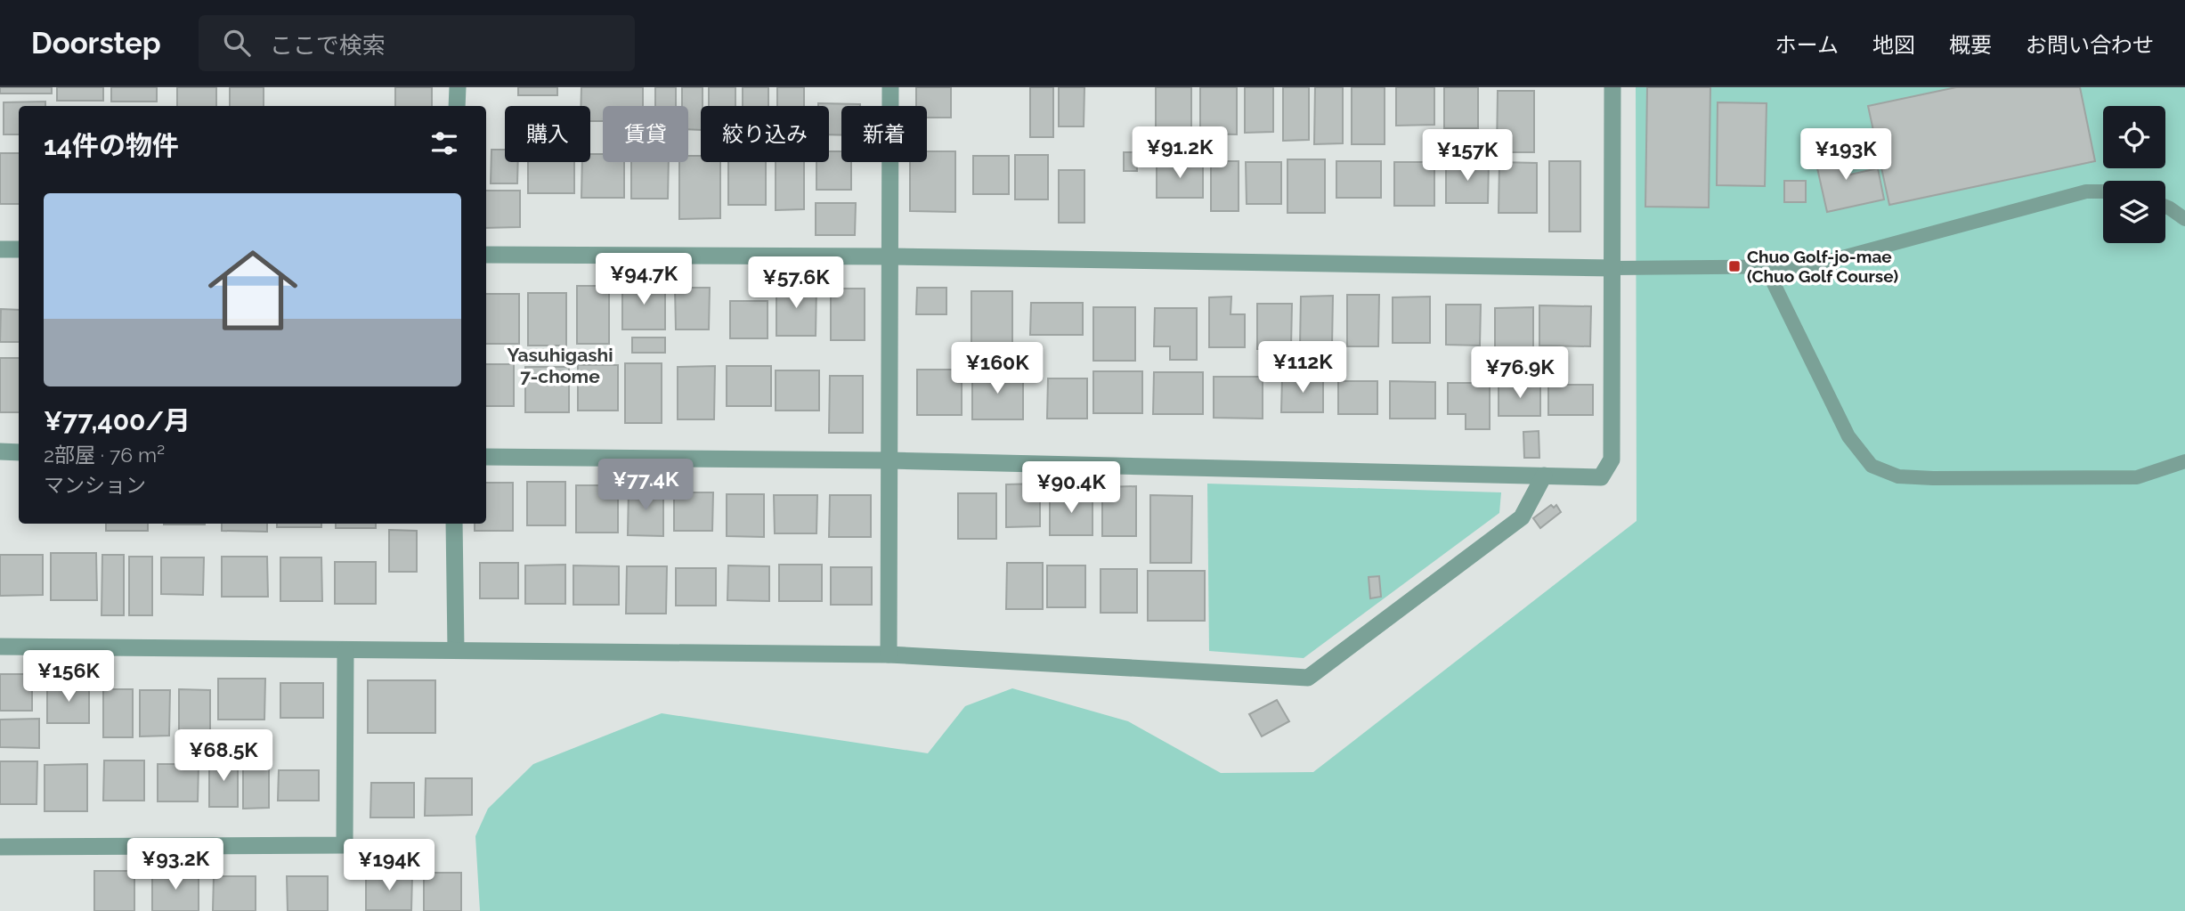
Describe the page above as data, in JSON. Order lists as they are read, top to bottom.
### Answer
{
  "districts": ["Yasuhigashi 7-chome"],
  "places": {
    "transit": ["Chuo Golf-jo-mae (Chuo Golf Course)"]
  },
  "page": {
    "header": "Doorstep",
    "search": "ここで検索",
    "nav": [
      "ホーム",
      "地図",
      "概要",
      "お問い合わせ"
    ],
    "chip": [
      "購入",
      "賃貸",
      "絞り込み",
      "新着"
    ],
    "heading": "14件の物件",
    "price": [
      "¥91.2K",
      "¥193K",
      "¥157K",
      "¥94.7K",
      "¥57.6K",
      "¥112K",
      "¥160K",
      "¥76.9K",
      "¥77.4K",
      "¥90.4K",
      "¥156K",
      "¥68.5K",
      "¥93.2K",
      "¥194K"
    ],
    "list": [
      {
        "name": "¥77,400/月",
        "note": "2部屋 · 76 m² · マンション"
      }
    ]
  }
}
